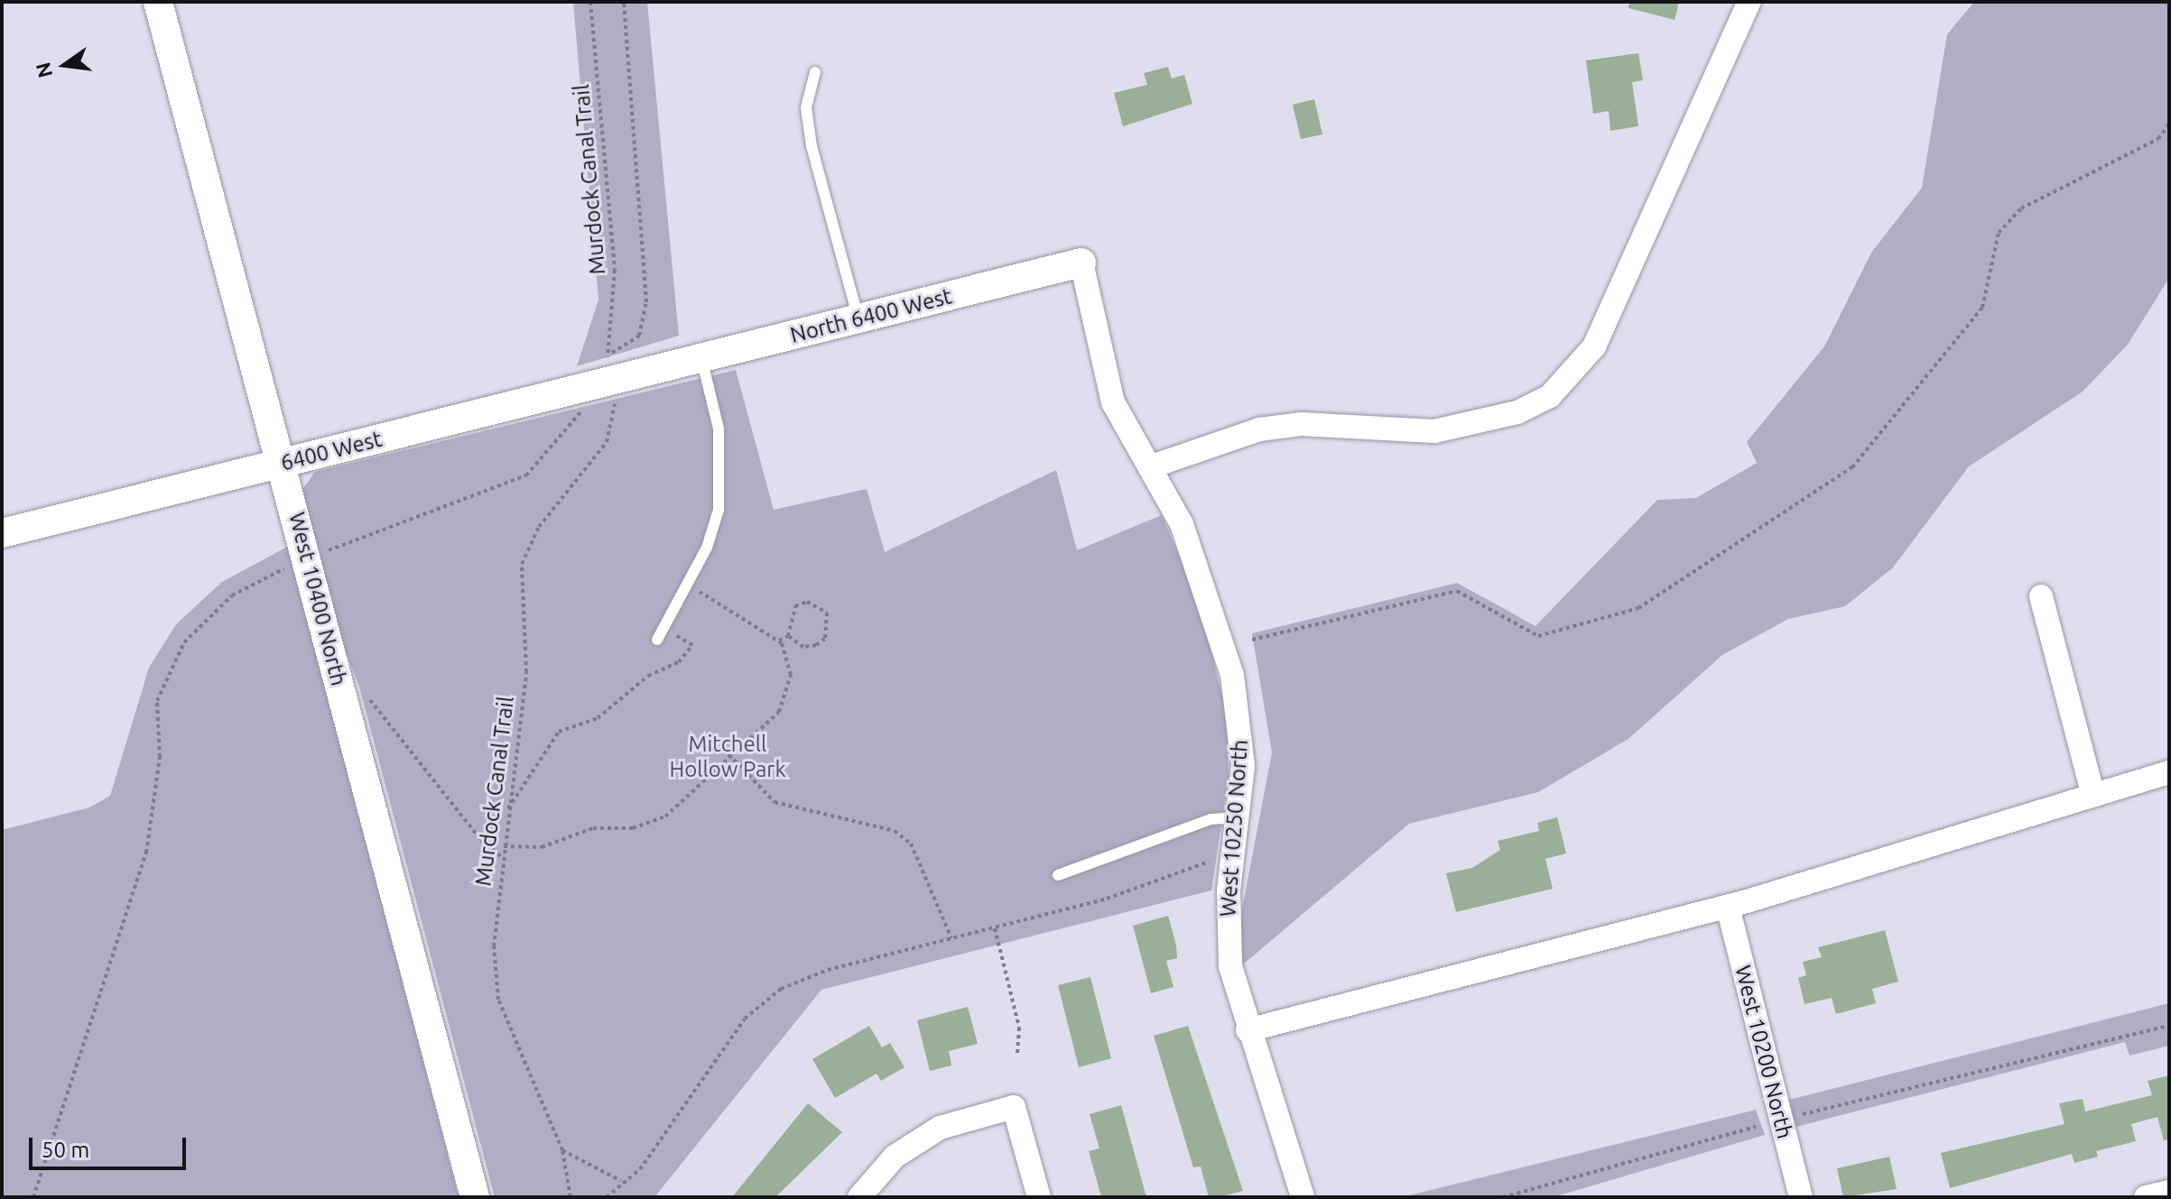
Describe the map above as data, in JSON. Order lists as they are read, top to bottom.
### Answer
{
  "streets": {
    "street": [
      "North 6400 West",
      "6400 West",
      "West 10400 North",
      "West 10250 North",
      "West 10200 North"
    ],
    "path": ["Murdock Canal Trail"]
  },
  "crossings": [
    ["Murdock Canal Trail", "6400 West"],
    ["North 6400 West", "6400 West"],
    ["North 6400 West", "West 10250 North"],
    ["6400 West", "West 10400 North"]
  ],
  "parks": ["Mitchell Hollow Park"],
  "scale_bar": "50 m",
  "north": "left"
}
